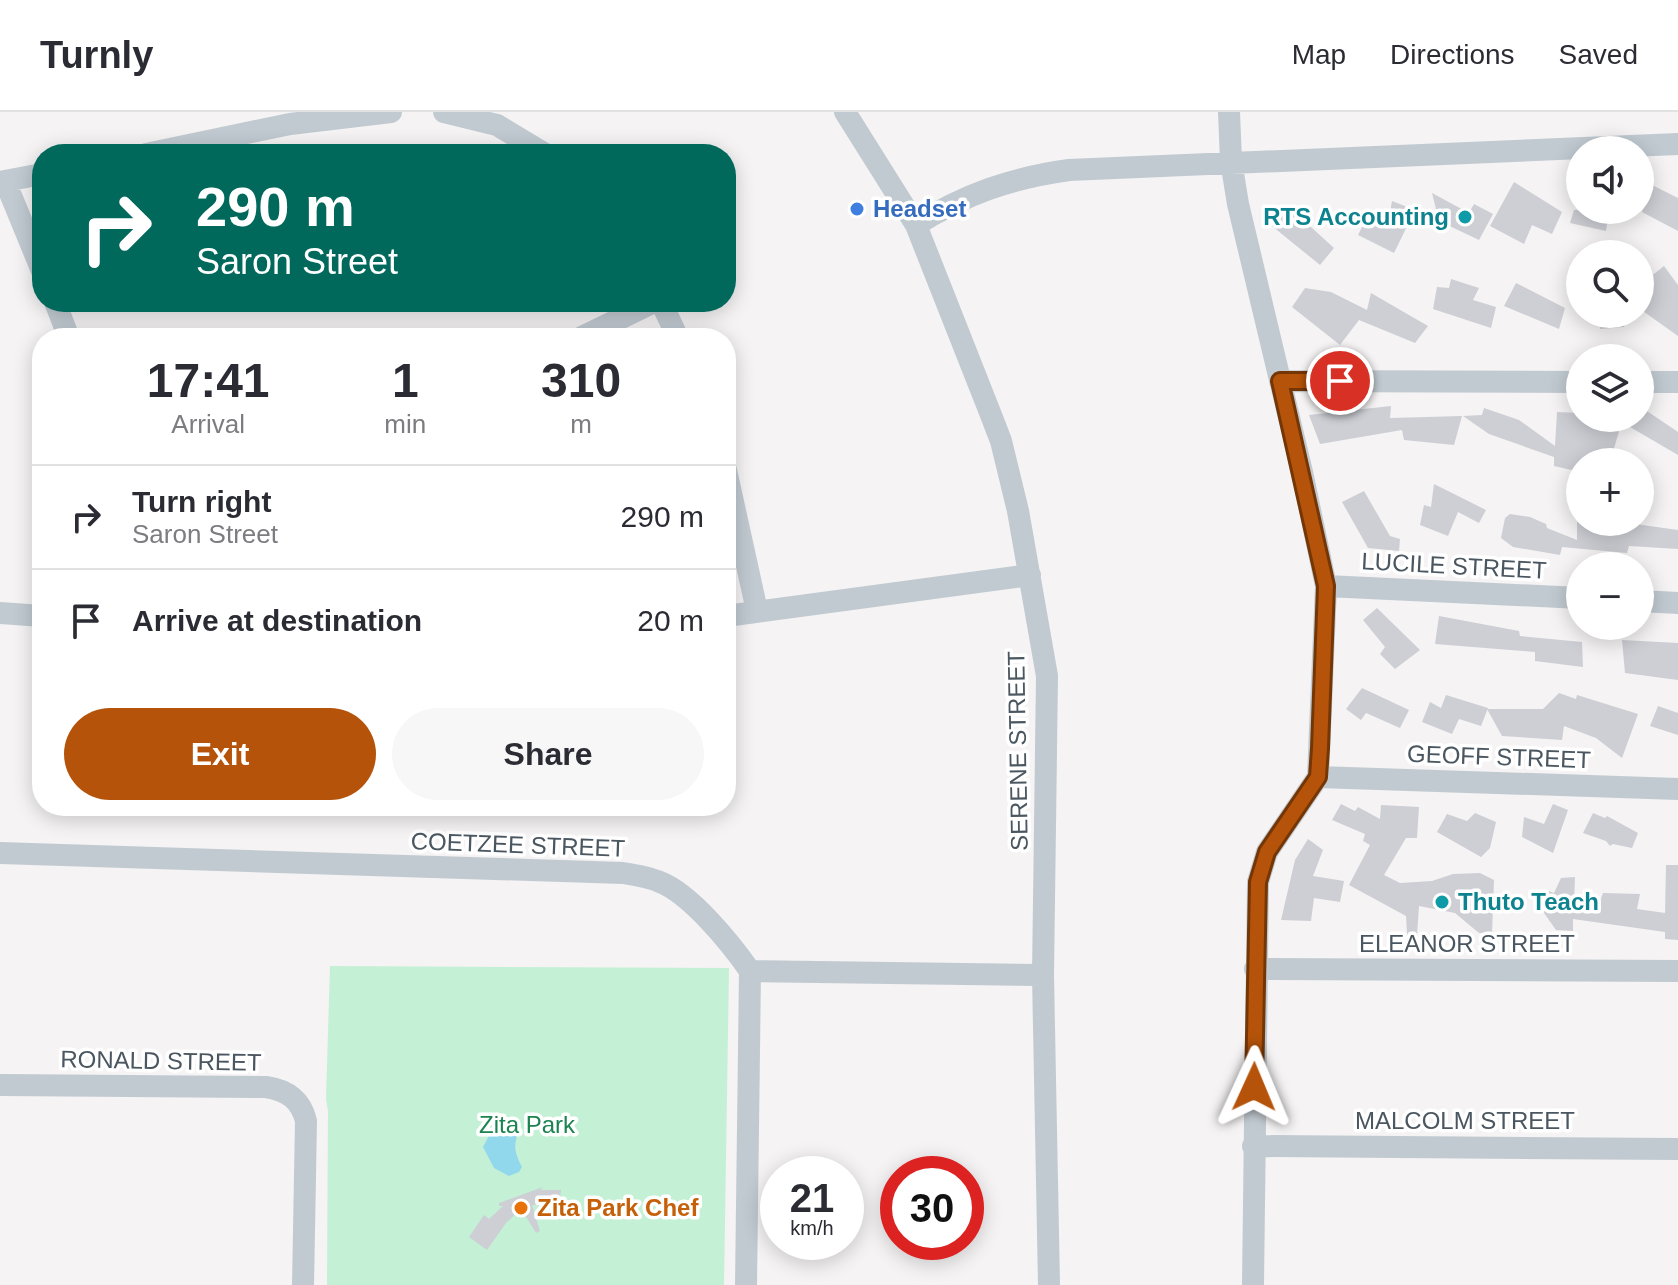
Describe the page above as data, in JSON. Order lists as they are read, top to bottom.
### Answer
{
  "streets": {
    "street": [
      "LUCILE STREET",
      "SERENE STREET",
      "GEOFF STREET",
      "COETZEE STREET",
      "ELEANOR STREET",
      "RONALD STREET",
      "MALCOLM STREET"
    ]
  },
  "parks": ["Zita Park"],
  "places": [
    "Headset",
    "RTS Accounting",
    "Thuto Teach",
    "Zita Park Chef"
  ],
  "page": {
    "header": "Turnly",
    "nav": ["Map", "Directions", "Saved"],
    "map_buttons": ["+", "−"],
    "turn": ["290 m", "Saron Street"],
    "eta": [
      "17:41",
      "Arrival",
      "1",
      "min",
      "310",
      "m"
    ],
    "list": [
      {
        "name": "Turn right",
        "note": "Saron Street",
        "value": "290 m"
      },
      {
        "name": "Arrive at destination",
        "value": "20 m"
      }
    ],
    "buttons": ["Exit", "Share"],
    "speed": "21 km/h",
    "limit": "30"
  }
}
